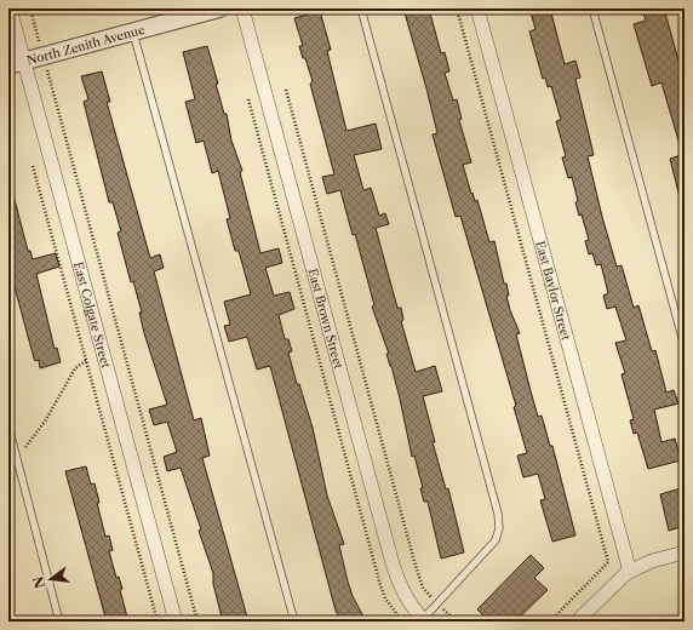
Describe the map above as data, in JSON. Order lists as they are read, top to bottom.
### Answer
{
  "streets": {
    "street": [
      "North Zenith Avenue",
      "East Baylor Street",
      "East Colgate Street",
      "East Brown Street"
    ]
  },
  "crossings": [
    ["North Zenith Avenue", "East Colgate Street"]
  ],
  "north": "left"
}
